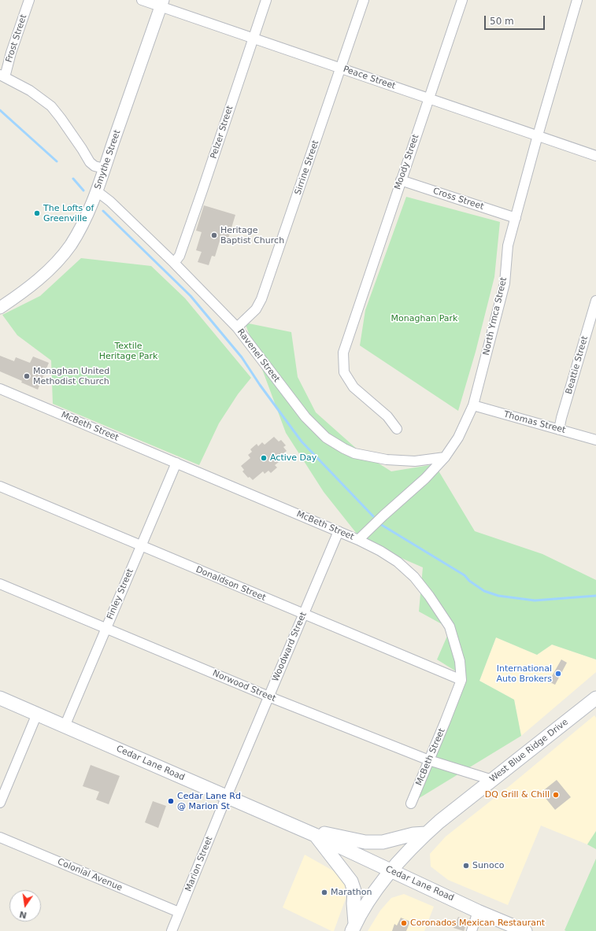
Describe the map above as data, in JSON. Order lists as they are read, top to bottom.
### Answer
{
  "streets": {
    "main road": ["West Blue Ridge Drive", "Cedar Lane Road"],
    "street": [
      "Frost Street",
      "Peace Street",
      "Pelzer Street",
      "Smythe Street",
      "Moody Street",
      "Sirrine Street",
      "Cross Street",
      "North Ymca Street",
      "Ravenel Street",
      "Beattie Street",
      "Thomas Street",
      "McBeth Street",
      "Donaldson Street",
      "Finley Street",
      "Woodward Street",
      "Norwood Street",
      "Marion Street",
      "Colonial Avenue"
    ]
  },
  "crossings": [
    ["Peace Street", "Pelzer Street"],
    ["Peace Street", "Smythe Street"],
    ["Peace Street", "Moody Street"],
    ["Peace Street", "Sirrine Street"],
    ["Peace Street", "North Ymca Street"],
    ["Pelzer Street", "Ravenel Street"],
    ["Smythe Street", "Ravenel Street"],
    ["Moody Street", "Cross Street"],
    ["Sirrine Street", "Ravenel Street"],
    ["Cross Street", "North Ymca Street"],
    ["North Ymca Street", "Ravenel Street"],
    ["North Ymca Street", "Thomas Street"],
    ["North Ymca Street", "McBeth Street"],
    ["Beattie Street", "Thomas Street"],
    ["McBeth Street", "Donaldson Street"],
    ["McBeth Street", "Finley Street"],
    ["McBeth Street", "Woodward Street"],
    ["McBeth Street", "Norwood Street"],
    ["Donaldson Street", "Finley Street"],
    ["Donaldson Street", "Woodward Street"],
    ["Finley Street", "Norwood Street"],
    ["Finley Street", "Cedar Lane Road"],
    ["Woodward Street", "Norwood Street"],
    ["Woodward Street", "Cedar Lane Road"],
    ["Woodward Street", "Marion Street"],
    ["Norwood Street", "West Blue Ridge Drive"],
    ["West Blue Ridge Drive", "Cedar Lane Road"],
    ["Cedar Lane Road", "Marion Street"],
    ["Marion Street", "Colonial Avenue"]
  ],
  "parks": ["Monaghan Park", "Textile Heritage Park"],
  "places": [
    "The Lofts of Greenville",
    "Heritage Baptist Church",
    "Monaghan United Methodist Church",
    "Active Day",
    "International Auto Brokers",
    "DQ Grill & Chill",
    "Cedar Lane Rd @ Marion St",
    "Sunoco",
    "Marathon",
    "Coronados Mexican Restaurant"
  ],
  "scale_bar": "50 m",
  "north": "bottom"
}
